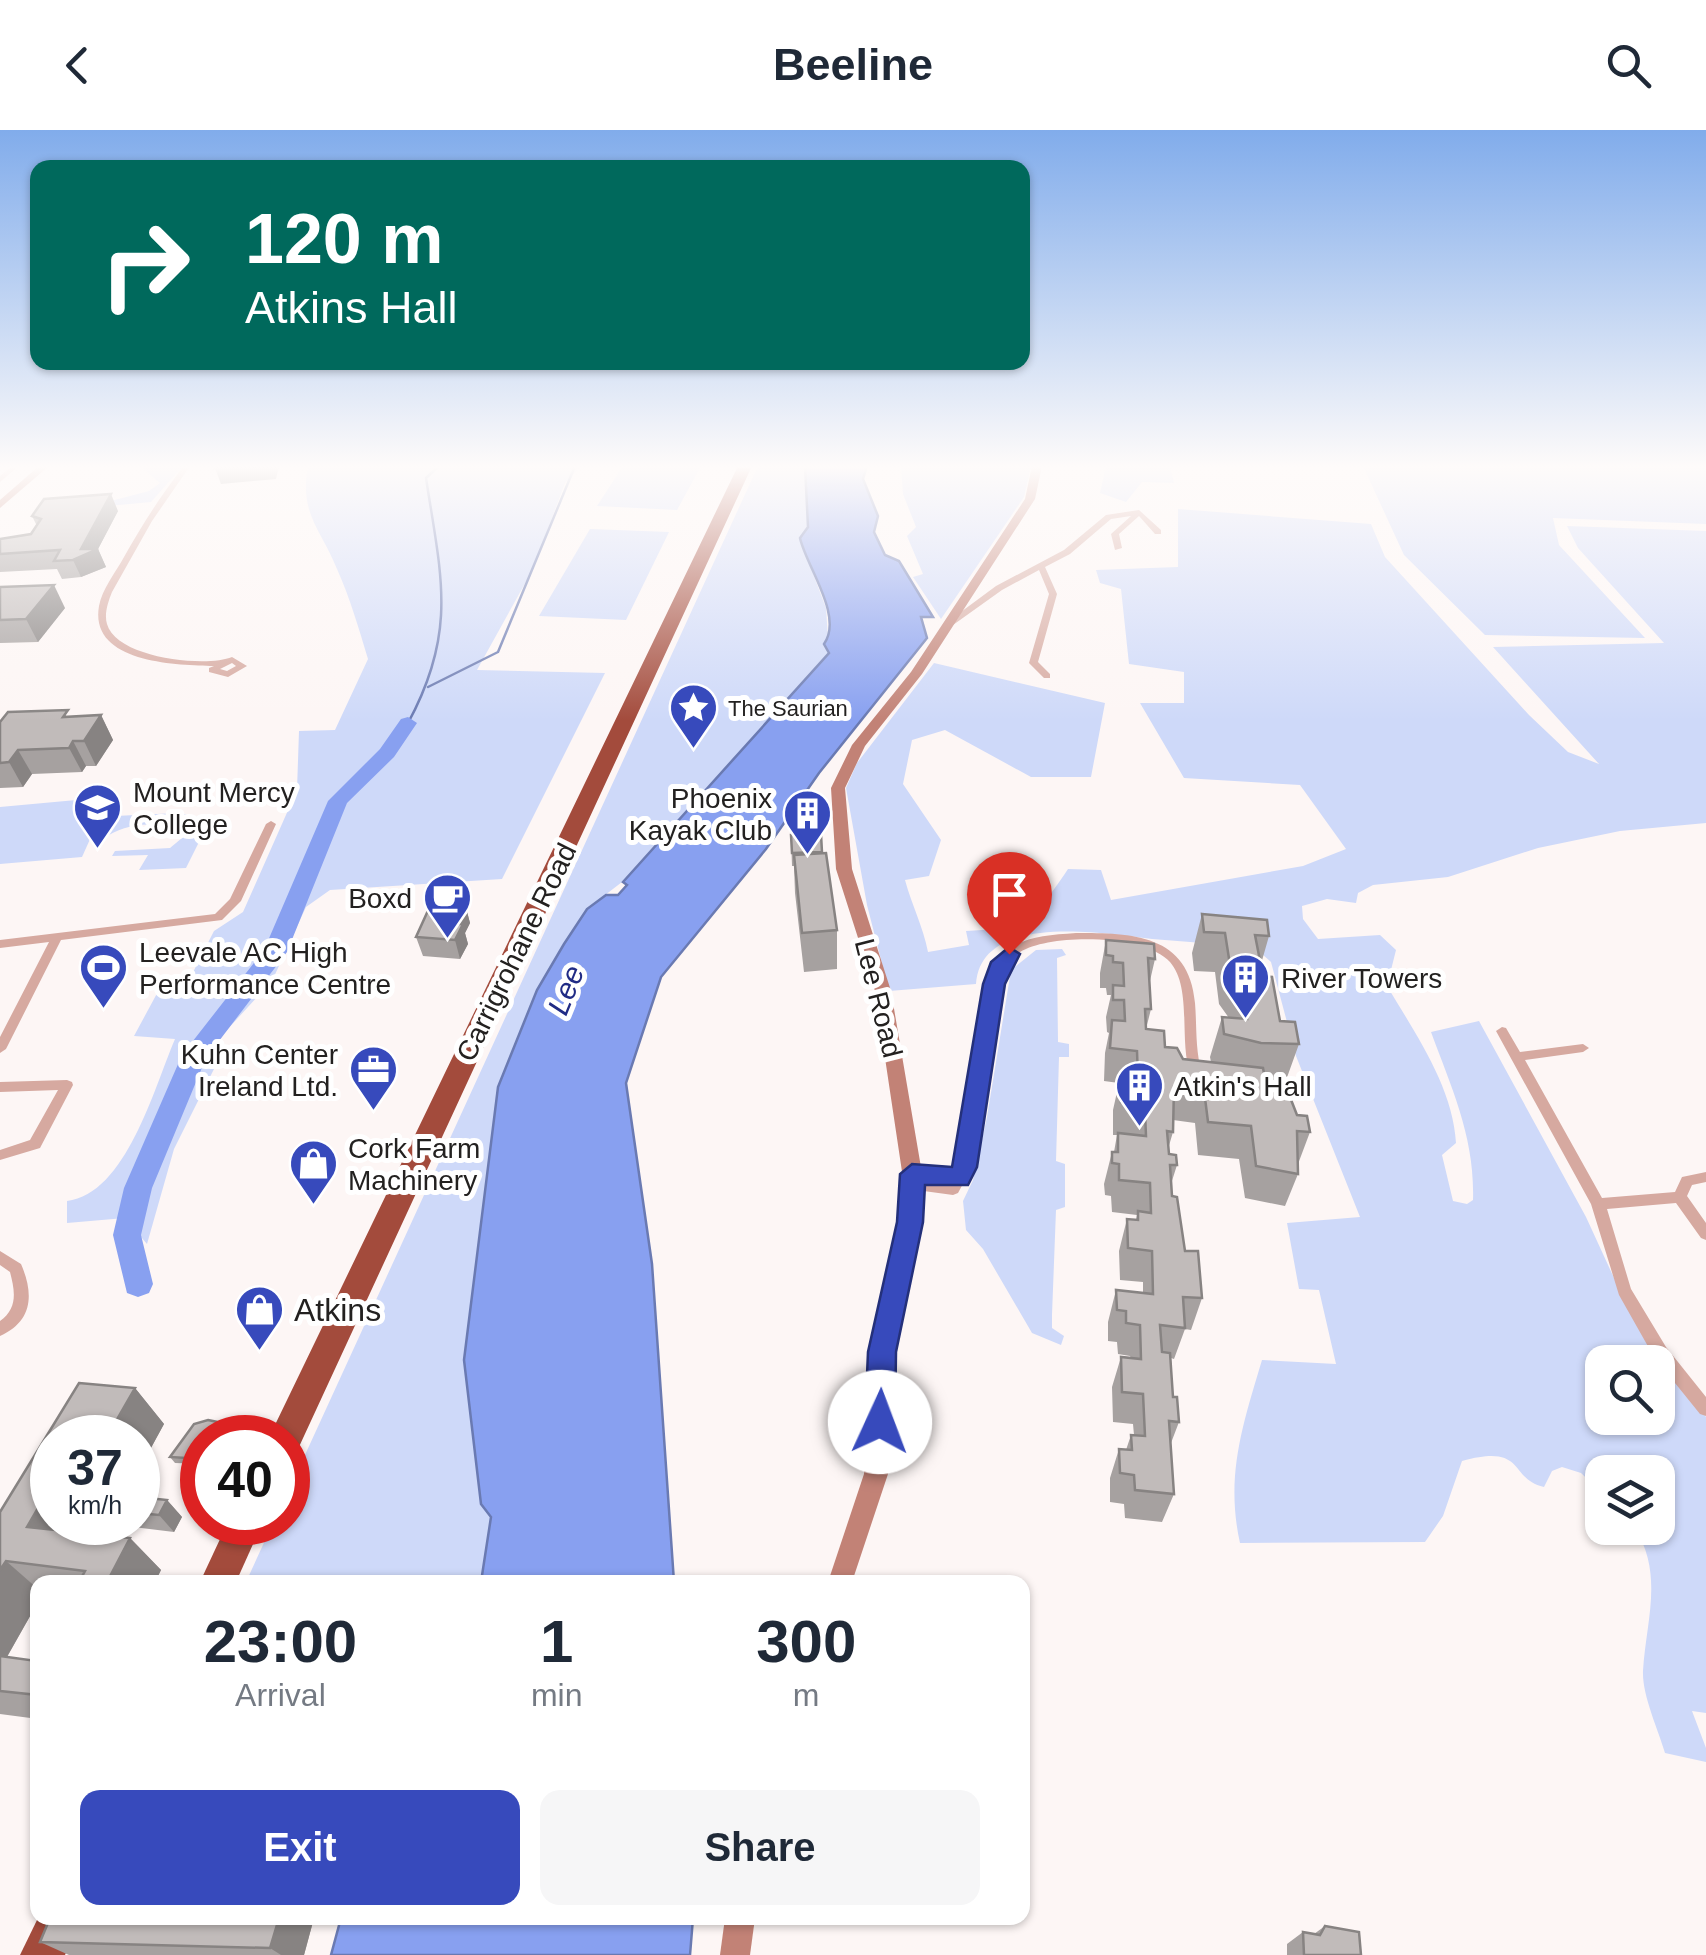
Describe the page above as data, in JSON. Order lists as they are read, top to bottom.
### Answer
{
  "streets": {
    "highway": ["Carrigrohane Road"],
    "street": ["Lee Road"]
  },
  "water": ["Lee"],
  "places": {
    "place": ["The Saurian"],
    "school or university": ["Mount Mercy College"],
    "building": ["Phoenix Kayak Club", "River Towers", "Atkin's Hall"],
    "cafe": ["Boxd"],
    "sports": ["Leevale AC High Performance Centre"],
    "office": ["Kuhn Center Ireland Ltd."],
    "shop": ["Cork Farm Machinery", "Atkins"]
  },
  "page": {
    "header": "Beeline",
    "turn": ["120 m", "Atkins Hall"],
    "speed": "37 km/h",
    "limit": "40",
    "eta": [
      "23:00",
      "Arrival",
      "1",
      "min",
      "300",
      "m"
    ],
    "buttons": ["Exit", "Share"]
  }
}
